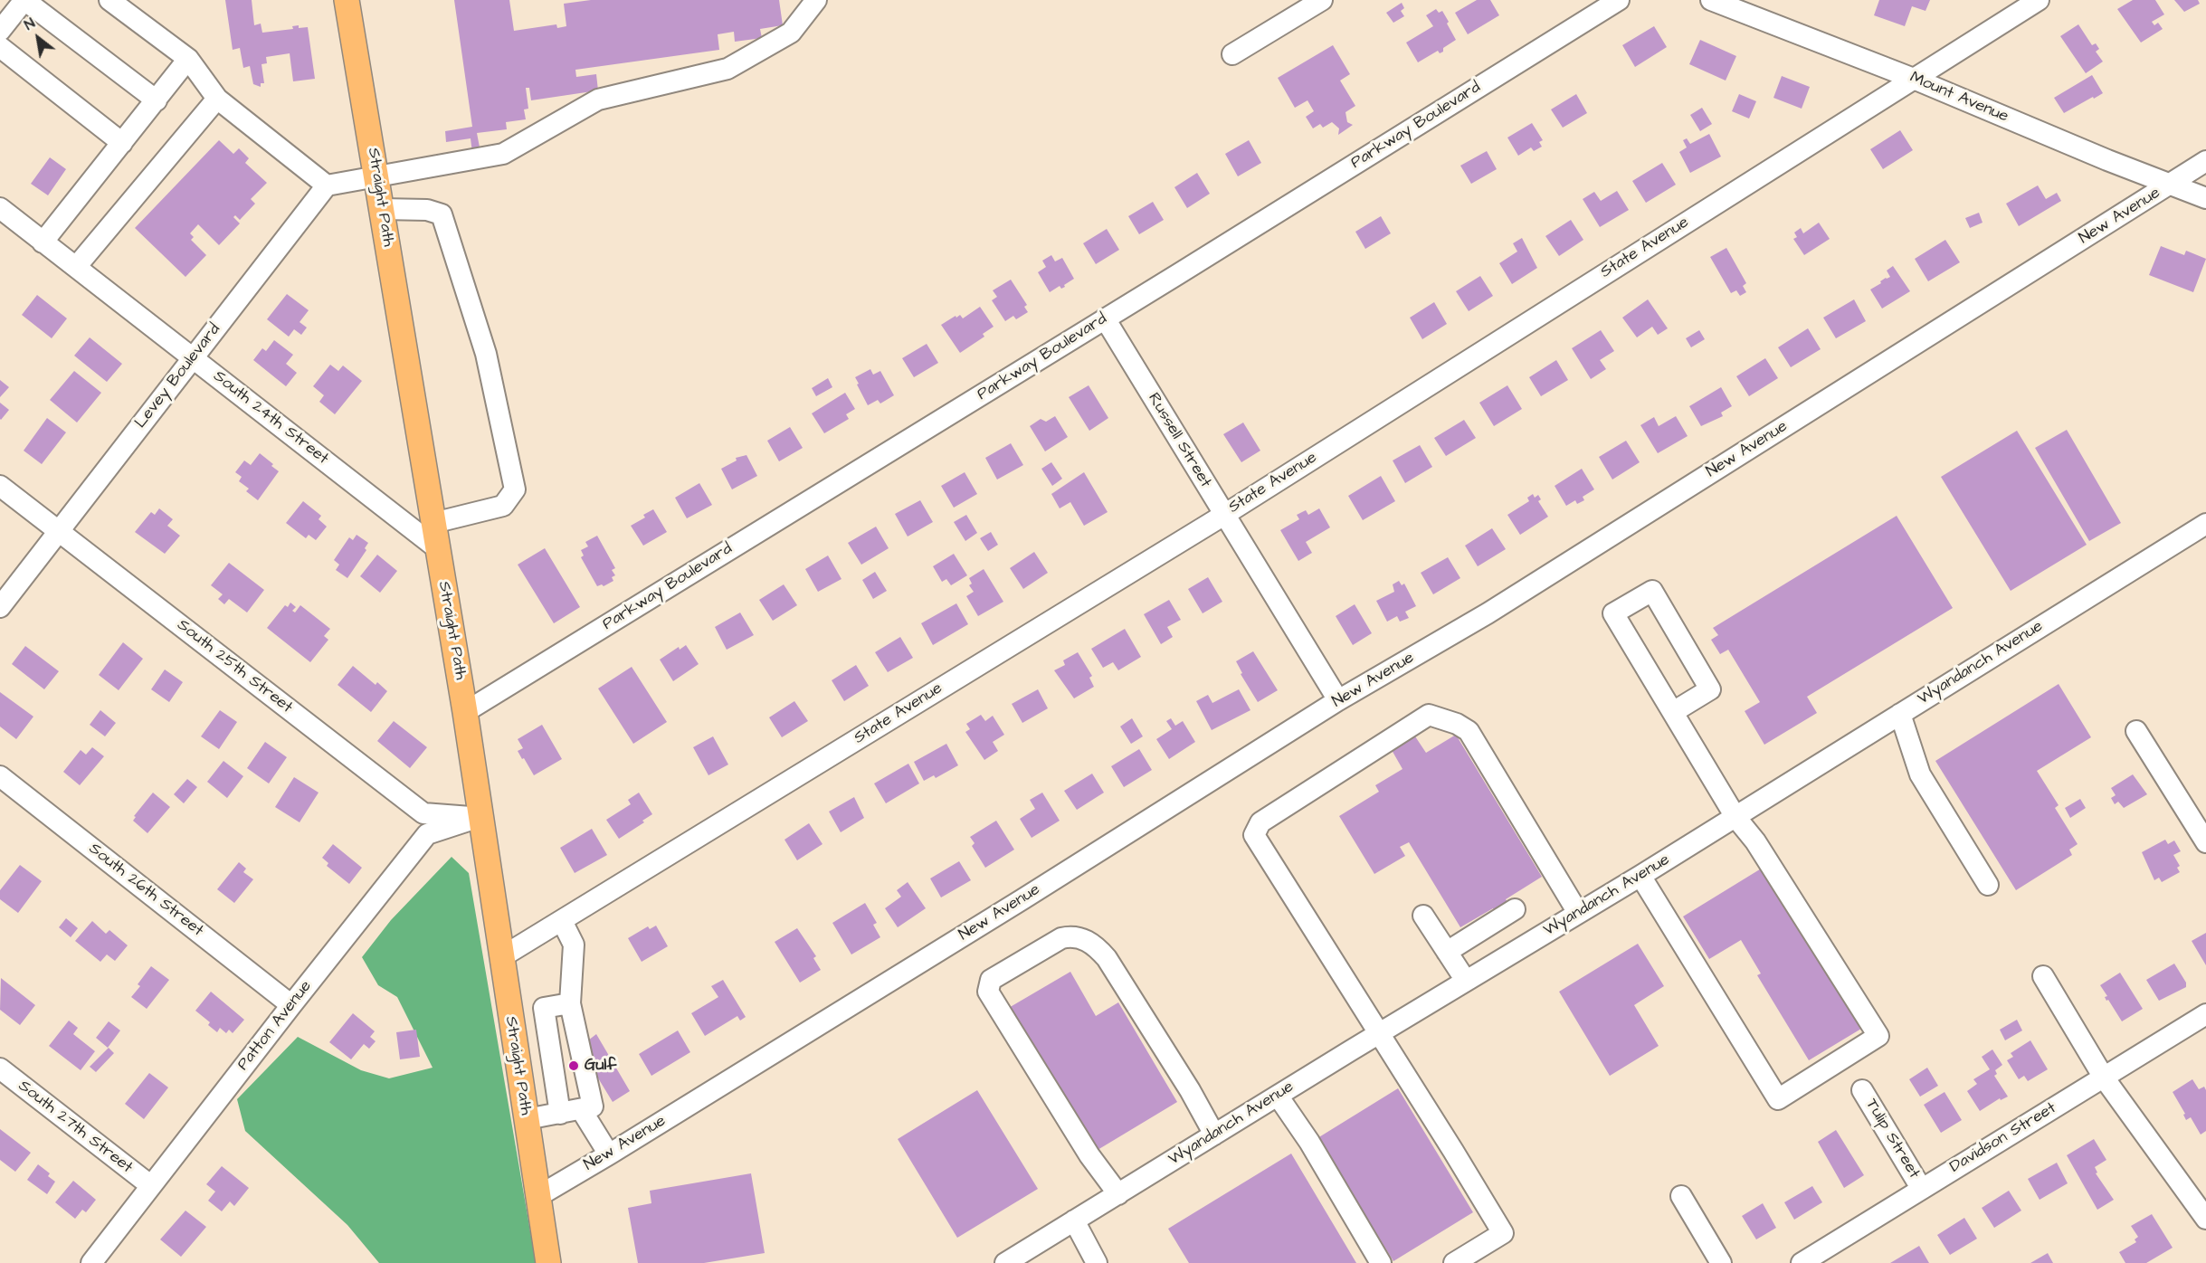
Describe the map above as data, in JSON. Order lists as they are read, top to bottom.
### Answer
{
  "streets": {
    "main road": ["Straight Path"],
    "street": [
      "Mount Avenue",
      "Parkway Boulevard",
      "New Avenue",
      "State Avenue",
      "Levey Boulevard",
      "South 24th Street",
      "Russell Street",
      "Wyandanch Avenue",
      "South 25th Street",
      "South 26th Street",
      "Patton Avenue",
      "South 27th Street",
      "Davidson Street",
      "Tulip Street"
    ]
  },
  "crossings": [
    ["Mount Avenue", "New Avenue"],
    ["Mount Avenue", "State Avenue"],
    ["Parkway Boulevard", "Straight Path"],
    ["Parkway Boulevard", "Russell Street"],
    ["Straight Path", "New Avenue"],
    ["Straight Path", "State Avenue"],
    ["Straight Path", "South 24th Street"],
    ["Straight Path", "South 25th Street"],
    ["Straight Path", "Patton Avenue"],
    ["New Avenue", "Russell Street"],
    ["State Avenue", "Russell Street"],
    ["Levey Boulevard", "South 24th Street"],
    ["Levey Boulevard", "South 25th Street"],
    ["South 25th Street", "Patton Avenue"],
    ["South 26th Street", "Patton Avenue"],
    ["Patton Avenue", "South 27th Street"],
    ["Davidson Street", "Tulip Street"]
  ],
  "places": ["Gulf"],
  "north": "top left"
}
